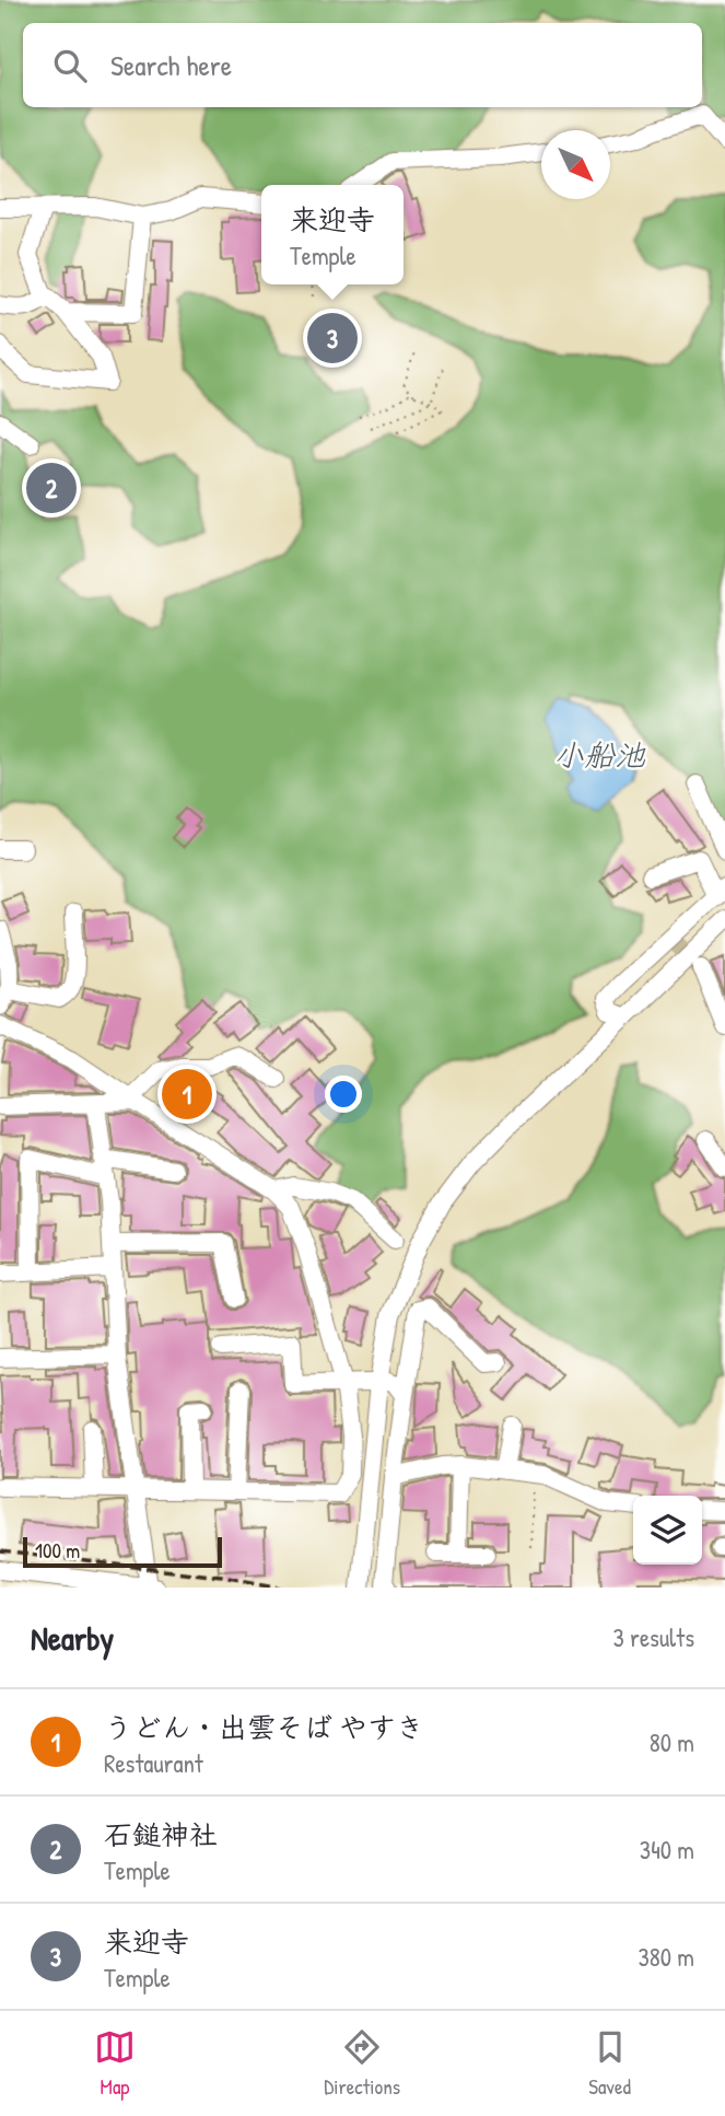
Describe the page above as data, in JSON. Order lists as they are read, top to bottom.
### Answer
{
  "water": ["小船池"],
  "scale_bar": "100 m",
  "north": "bottom right",
  "page": {
    "search": "Search here",
    "popup": ["来迎寺", "Temple"],
    "pins": ["3", "2", "1"],
    "scale": "100 m",
    "heading": ["Nearby", "3 results"],
    "list": [
      {
        "mark": "1",
        "name": "うどん・出雲そば やすき",
        "note": "Restaurant",
        "value": "80 m"
      },
      {
        "mark": "2",
        "name": "石鎚神社",
        "note": "Temple",
        "value": "340 m"
      },
      {
        "mark": "3",
        "name": "来迎寺",
        "note": "Temple",
        "value": "380 m"
      }
    ],
    "nav": ["Map", "Directions", "Saved"]
  }
}
